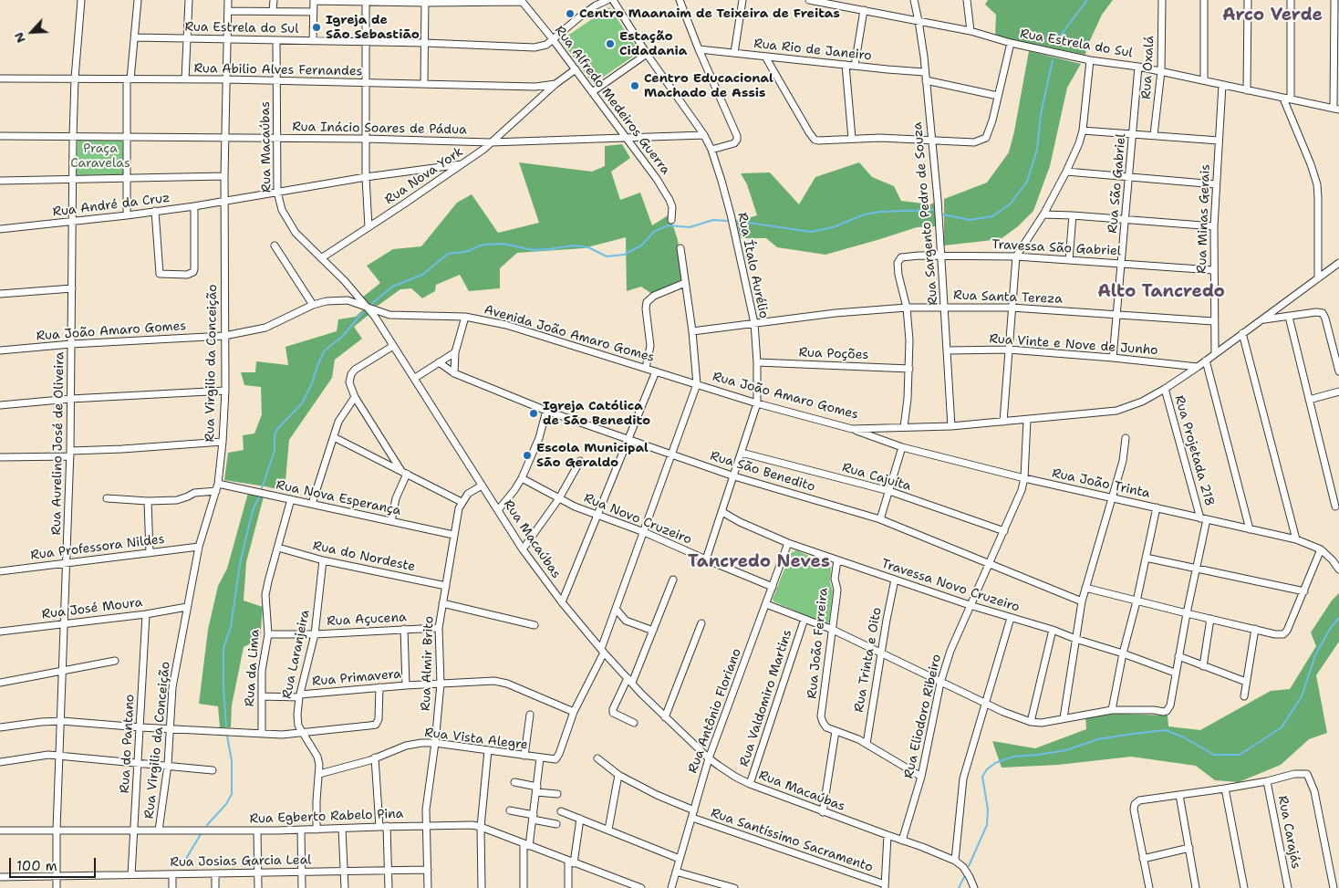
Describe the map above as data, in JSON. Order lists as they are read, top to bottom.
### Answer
{
  "streets": {
    "street": [
      "Rua Estrela do Sul",
      "Rua Rio de Janeiro",
      "Rua Oxalá",
      "Rua Abilio Alves Fernandes",
      "Rua Alfredo Medeiros Guerra",
      "Rua Inácio Soares de Pádua",
      "Rua Macaúbas",
      "Rua Nova York",
      "Rua São Gabriel",
      "Rua André da Cruz",
      "Rua Sargento Pedro de Souza",
      "Rua Minas Gerais",
      "Travessa São Gabriel",
      "Rua Ítalo Aurélio",
      "Rua Santa Tereza",
      "Rua João Amaro Gomes",
      "Avenida João Amaro Gomes",
      "Rua Vinte e Nove de Junho",
      "Rua Poções",
      "Rua Virgilio da Conceição",
      "Rua Aurelino José de Oliveira",
      "Rua Projetada 218",
      "Rua São Benedito",
      "Rua Cajuíta",
      "Rua João Trinta",
      "Rua Nova Esperança",
      "Rua Novo Cruzeiro",
      "Rua Professora Nildes",
      "Rua do Nordeste",
      "Travessa Novo Cruzeiro",
      "Rua José Moura",
      "Rua Açucena",
      "Rua João Ferreira",
      "Rua Laranjeira",
      "Rua Trinta e Oito",
      "Rua Almir Brito",
      "Rua da Lima",
      "Rua Primavera",
      "Rua Valdomiro Martins",
      "Rua Antônio Floriano",
      "Rua Eliodoro Ribeiro",
      "Rua Vista Alegre",
      "Rua do Pantano",
      "Rua Egberto Rabelo Pina",
      "Rua Carajás",
      "Rua Santíssimo Sacramento",
      "Rua Josias Garcia Leal"
    ]
  },
  "crossings": [
    ["Rua Estrela do Sul", "Rua Oxalá"],
    ["Rua Estrela do Sul", "Rua Alfredo Medeiros Guerra"],
    ["Rua Estrela do Sul", "Rua Macaúbas"],
    ["Rua Estrela do Sul", "Rua São Gabriel"],
    ["Rua Estrela do Sul", "Rua Sargento Pedro de Souza"],
    ["Rua Estrela do Sul", "Rua Minas Gerais"],
    ["Rua Estrela do Sul", "Rua Virgilio da Conceição"],
    ["Rua Rio de Janeiro", "Rua Sargento Pedro de Souza"],
    ["Rua Abilio Alves Fernandes", "Rua Macaúbas"],
    ["Rua Abilio Alves Fernandes", "Rua Nova York"],
    ["Rua Abilio Alves Fernandes", "Rua Virgilio da Conceição"],
    ["Rua Abilio Alves Fernandes", "Rua Aurelino José de Oliveira"],
    ["Rua Alfredo Medeiros Guerra", "Rua Inácio Soares de Pádua"],
    ["Rua Alfredo Medeiros Guerra", "Rua Nova York"],
    ["Rua Inácio Soares de Pádua", "Rua Macaúbas"],
    ["Rua Inácio Soares de Pádua", "Rua Nova York"],
    ["Rua Inácio Soares de Pádua", "Rua Ítalo Aurélio"],
    ["Rua Inácio Soares de Pádua", "Rua Virgilio da Conceição"],
    ["Rua Inácio Soares de Pádua", "Rua Aurelino José de Oliveira"],
    ["Rua Macaúbas", "Rua Nova York"],
    ["Rua Macaúbas", "Rua André da Cruz"],
    ["Rua Macaúbas", "Avenida João Amaro Gomes"],
    ["Rua Macaúbas", "Rua Valdomiro Martins"],
    ["Rua Macaúbas", "Rua Antônio Floriano"],
    ["Rua Macaúbas", "Rua Eliodoro Ribeiro"],
    ["Rua Nova York", "Rua André da Cruz"],
    ["Rua São Gabriel", "Travessa São Gabriel"],
    ["Rua São Gabriel", "Rua Santa Tereza"],
    ["Rua São Gabriel", "Rua Vinte e Nove de Junho"],
    ["Rua André da Cruz", "Rua Virgilio da Conceição"],
    ["Rua André da Cruz", "Rua Aurelino José de Oliveira"],
    ["Rua Sargento Pedro de Souza", "Travessa São Gabriel"],
    ["Rua Sargento Pedro de Souza", "Rua Santa Tereza"],
    ["Rua Sargento Pedro de Souza", "Rua João Amaro Gomes"],
    ["Rua Sargento Pedro de Souza", "Rua Vinte e Nove de Junho"],
    ["Rua Minas Gerais", "Travessa São Gabriel"],
    ["Rua Minas Gerais", "Rua Santa Tereza"],
    ["Travessa São Gabriel", "Rua Santa Tereza"],
    ["Rua Ítalo Aurélio", "Rua Santa Tereza"],
    ["Rua Ítalo Aurélio", "Rua João Amaro Gomes"],
    ["Rua Ítalo Aurélio", "Rua Poções"],
    ["Rua Ítalo Aurélio", "Rua São Benedito"],
    ["Rua Ítalo Aurélio", "Rua Cajuíta"],
    ["Rua Ítalo Aurélio", "Rua Novo Cruzeiro"],
    ["Rua Ítalo Aurélio", "Travessa Novo Cruzeiro"],
    ["Rua João Amaro Gomes", "Avenida João Amaro Gomes"],
    ["Rua João Amaro Gomes", "Rua Virgilio da Conceição"],
    ["Rua João Amaro Gomes", "Rua Aurelino José de Oliveira"],
    ["Rua João Amaro Gomes", "Rua João Trinta"],
    ["Avenida João Amaro Gomes", "Rua Virgilio da Conceição"],
    ["Rua Virgilio da Conceição", "Rua Nova Esperança"],
    ["Rua Virgilio da Conceição", "Rua Professora Nildes"],
    ["Rua Virgilio da Conceição", "Rua José Moura"],
    ["Rua Virgilio da Conceição", "Rua Egberto Rabelo Pina"],
    ["Rua Aurelino José de Oliveira", "Rua Professora Nildes"],
    ["Rua Aurelino José de Oliveira", "Rua José Moura"],
    ["Rua Aurelino José de Oliveira", "Rua Egberto Rabelo Pina"],
    ["Rua Aurelino José de Oliveira", "Rua Josias Garcia Leal"],
    ["Rua Projetada 218", "Rua João Trinta"],
    ["Rua São Benedito", "Rua Eliodoro Ribeiro"],
    ["Rua Cajuíta", "Rua Eliodoro Ribeiro"],
    ["Rua João Trinta", "Rua Eliodoro Ribeiro"],
    ["Rua Nova Esperança", "Rua Almir Brito"],
    ["Rua Nova Esperança", "Rua da Lima"],
    ["Rua Novo Cruzeiro", "Rua Antônio Floriano"],
    ["Rua do Nordeste", "Rua Laranjeira"],
    ["Rua do Nordeste", "Rua Almir Brito"],
    ["Rua do Nordeste", "Rua da Lima"],
    ["Travessa Novo Cruzeiro", "Rua João Ferreira"],
    ["Travessa Novo Cruzeiro", "Rua Trinta e Oito"],
    ["Travessa Novo Cruzeiro", "Rua Antônio Floriano"],
    ["Travessa Novo Cruzeiro", "Rua Eliodoro Ribeiro"],
    ["Rua José Moura", "Rua do Pantano"],
    ["Rua Açucena", "Rua Laranjeira"],
    ["Rua Açucena", "Rua Almir Brito"],
    ["Rua Açucena", "Rua da Lima"],
    ["Rua Laranjeira", "Rua Primavera"],
    ["Rua Laranjeira", "Rua Vista Alegre"],
    ["Rua Laranjeira", "Rua Egberto Rabelo Pina"],
    ["Rua Almir Brito", "Rua Primavera"],
    ["Rua Almir Brito", "Rua Vista Alegre"],
    ["Rua Almir Brito", "Rua Egberto Rabelo Pina"],
    ["Rua Almir Brito", "Rua Josias Garcia Leal"],
    ["Rua da Lima", "Rua Primavera"],
    ["Rua Primavera", "Rua Vista Alegre"],
    ["Rua Antônio Floriano", "Rua Santíssimo Sacramento"],
    ["Rua do Pantano", "Rua Egberto Rabelo Pina"],
    ["Rua do Pantano", "Rua Josias Garcia Leal"]
  ],
  "districts": ["Arco Verde", "Alto Tancredo", "Tancredo Neves"],
  "parks": ["Praça Caravelas"],
  "places": [
    "Centro Maanaim de Teixeira de Freitas",
    "Igreja de São Sebastião",
    "Estação Cidadania",
    "Centro Educacional Machado de Assis",
    "Igreja Católica de São Benedito",
    "Escola Municipal São Geraldo"
  ],
  "scale_bar": "100 m",
  "north": "bottom left"
}
